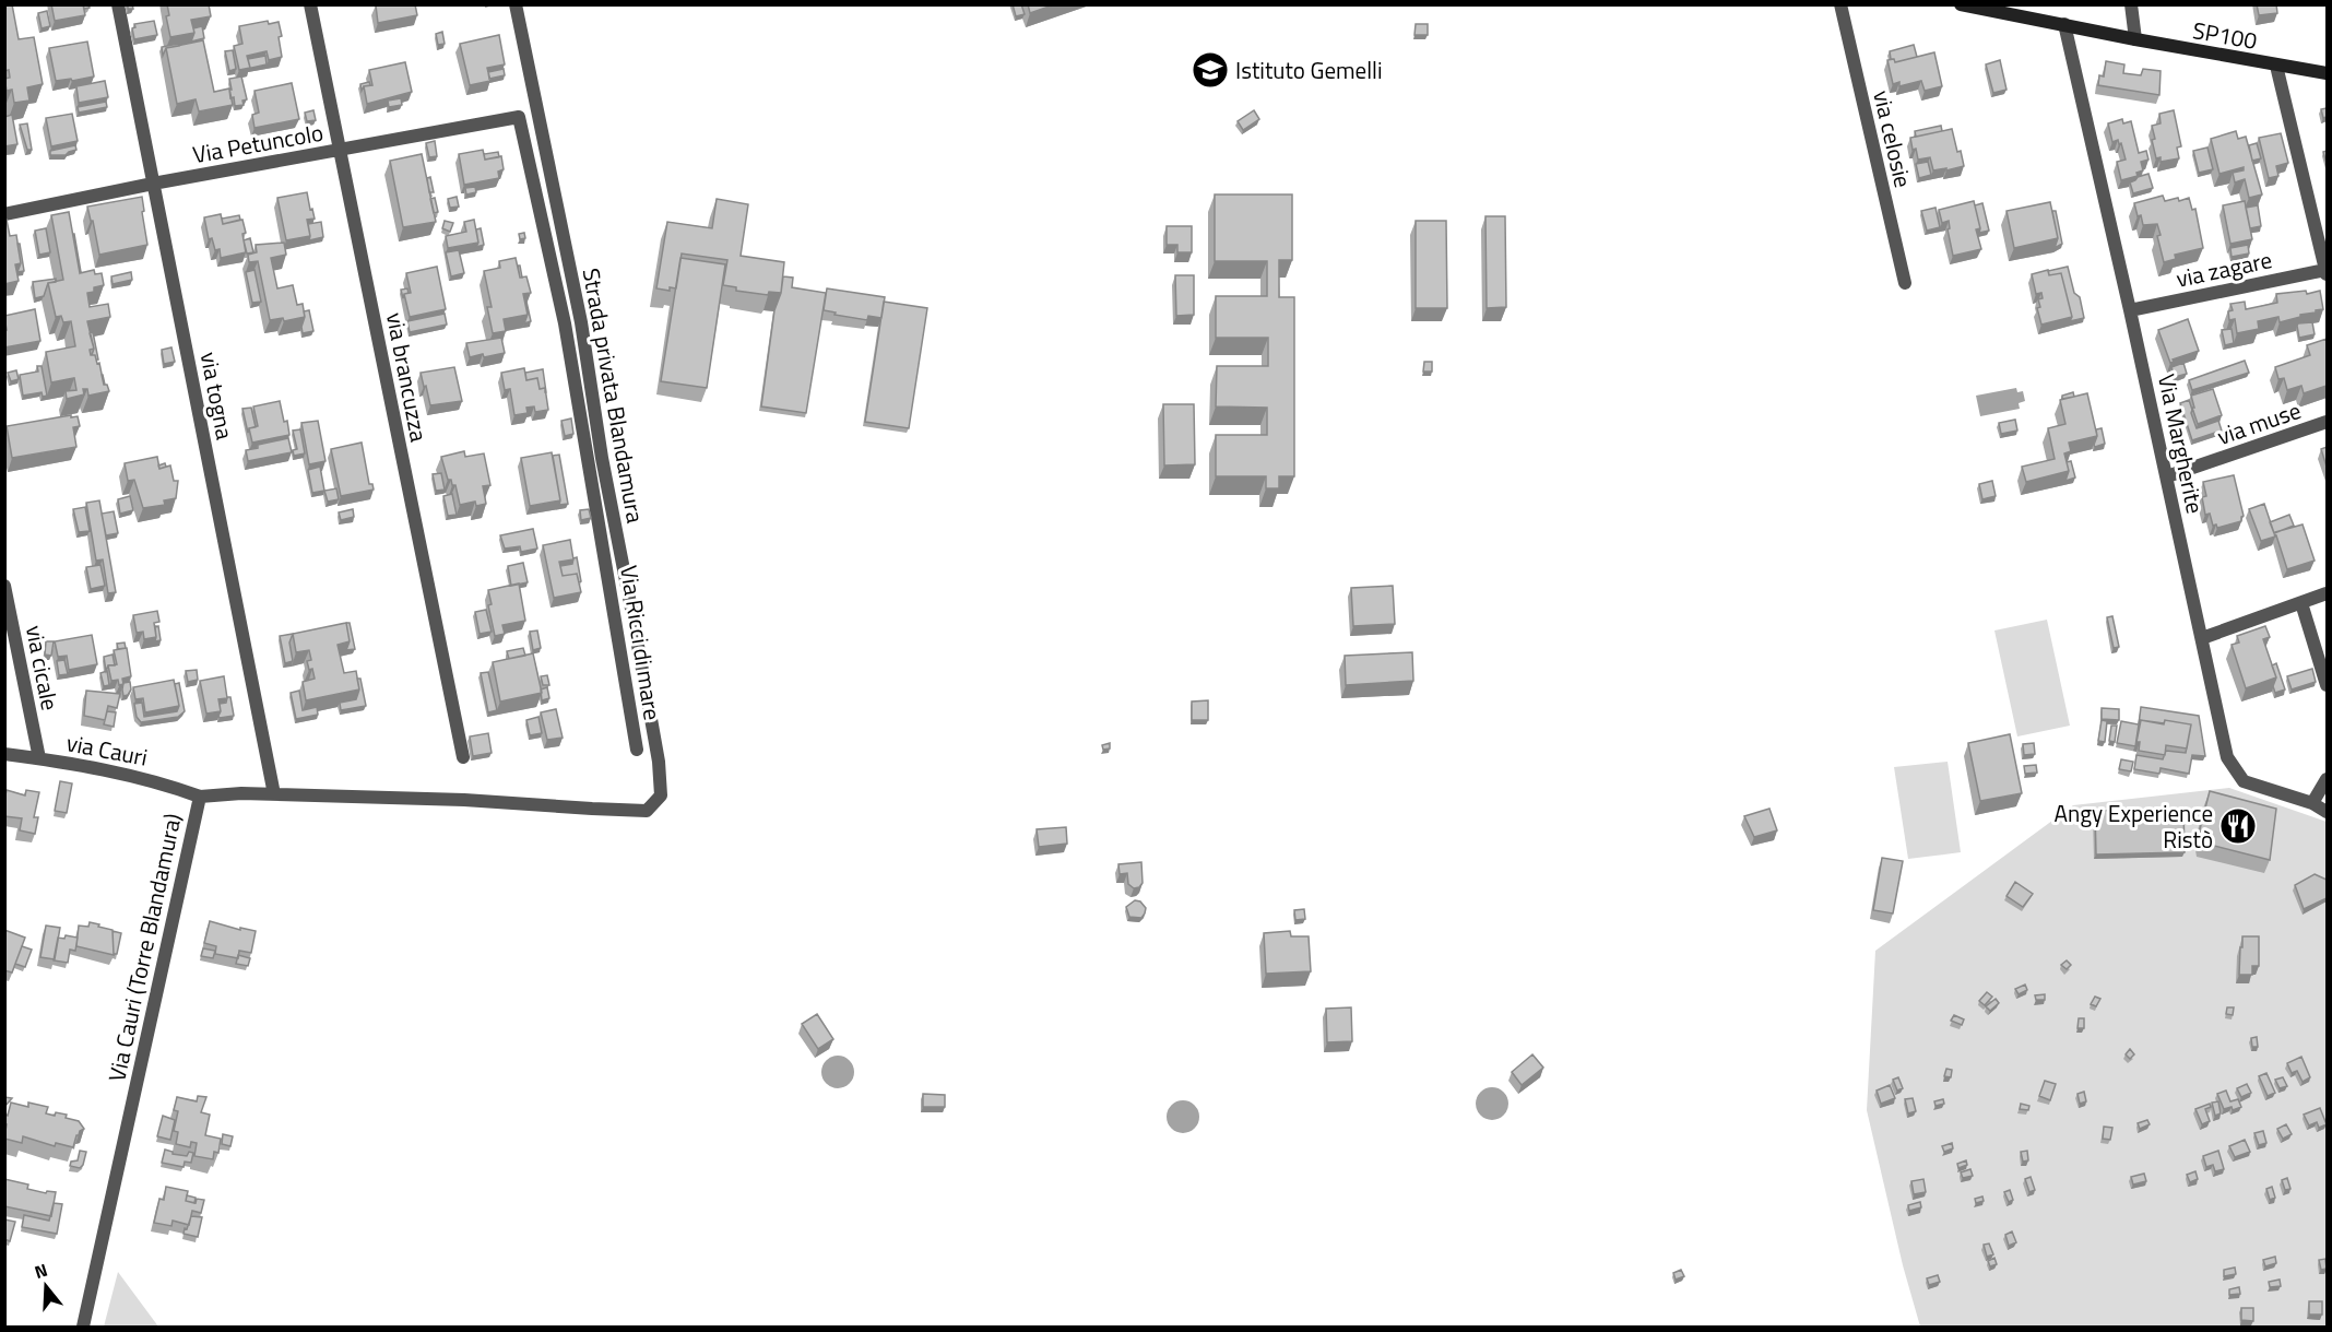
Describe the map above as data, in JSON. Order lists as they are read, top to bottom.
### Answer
{
  "streets": {
    "main road": ["SP100"],
    "street": [
      "via celosie",
      "Via Petuncolo",
      "via zagare",
      "via brancuzza",
      "via togna",
      "Strada privata Blandamura",
      "via muse",
      "Via Margherite",
      "Via Ricci di mare",
      "via cicale",
      "via Cauri",
      "Via Cauri (Torre Blandamura)"
    ]
  },
  "crossings": [
    ["SP100", "Via Margherite"],
    ["Via Petuncolo", "via brancuzza"],
    ["Via Petuncolo", "via togna"],
    ["Via Petuncolo", "Via Ricci di mare"],
    ["via zagare", "Via Margherite"],
    ["via togna", "Via Cauri (Torre Blandamura)"],
    ["Strada privata Blandamura", "Via Ricci di mare"],
    ["Strada privata Blandamura", "Via Cauri (Torre Blandamura)"],
    ["via muse", "Via Margherite"],
    ["via cicale", "via Cauri"],
    ["via Cauri", "Via Cauri (Torre Blandamura)"]
  ],
  "places": {
    "school or university": ["Istituto Gemelli"],
    "restaurant": ["Angy Experience Ristò"]
  },
  "north": "top"
}
